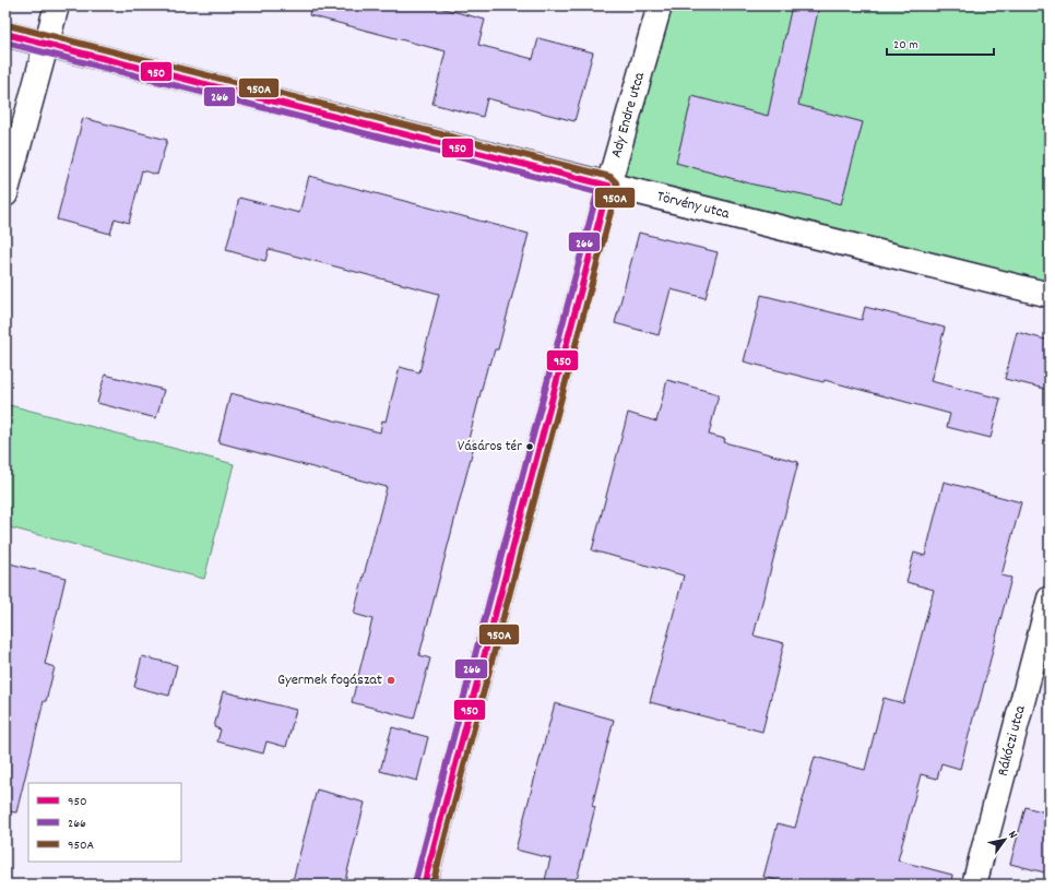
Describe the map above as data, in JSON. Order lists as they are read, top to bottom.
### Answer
{
  "streets": {
    "street": ["Ady Endre utca", "Törvény utca", "Rákóczi utca"]
  },
  "crossings": [
    ["Ady Endre utca", "Törvény utca"]
  ],
  "places": ["Vásáros tér", "Gyermek fogászat"],
  "lines": ["transit line 950A", "transit line 950", "transit line 266"],
  "legend": ["950", "266", "950A"],
  "scale_bar": "20 m",
  "north": "top right"
}
